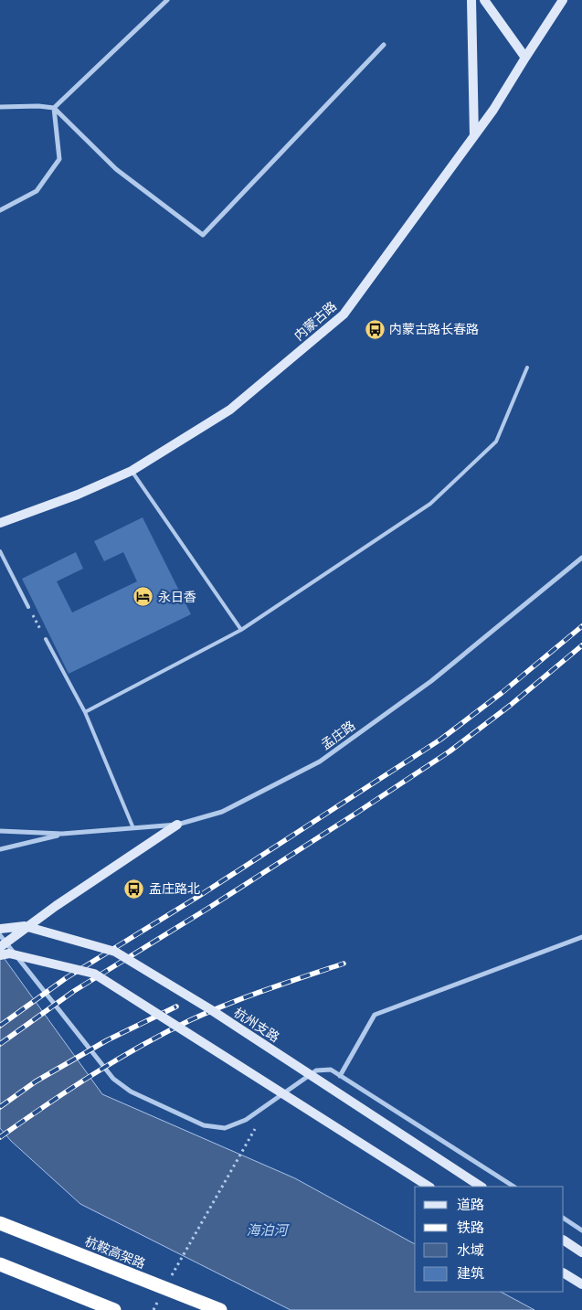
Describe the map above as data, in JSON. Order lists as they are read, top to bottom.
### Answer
{
  "streets": {
    "highway": ["杭鞍高架路"],
    "main road": ["内蒙古路", "杭州支路"],
    "street": ["孟庄路"]
  },
  "water": ["海泊河"],
  "places": {
    "bus stop": ["内蒙古路长春路", "孟庄路北"],
    "hotel": ["永日香"]
  },
  "legend": [
    "道路",
    "铁路",
    "水域",
    "建筑"
  ]
}
